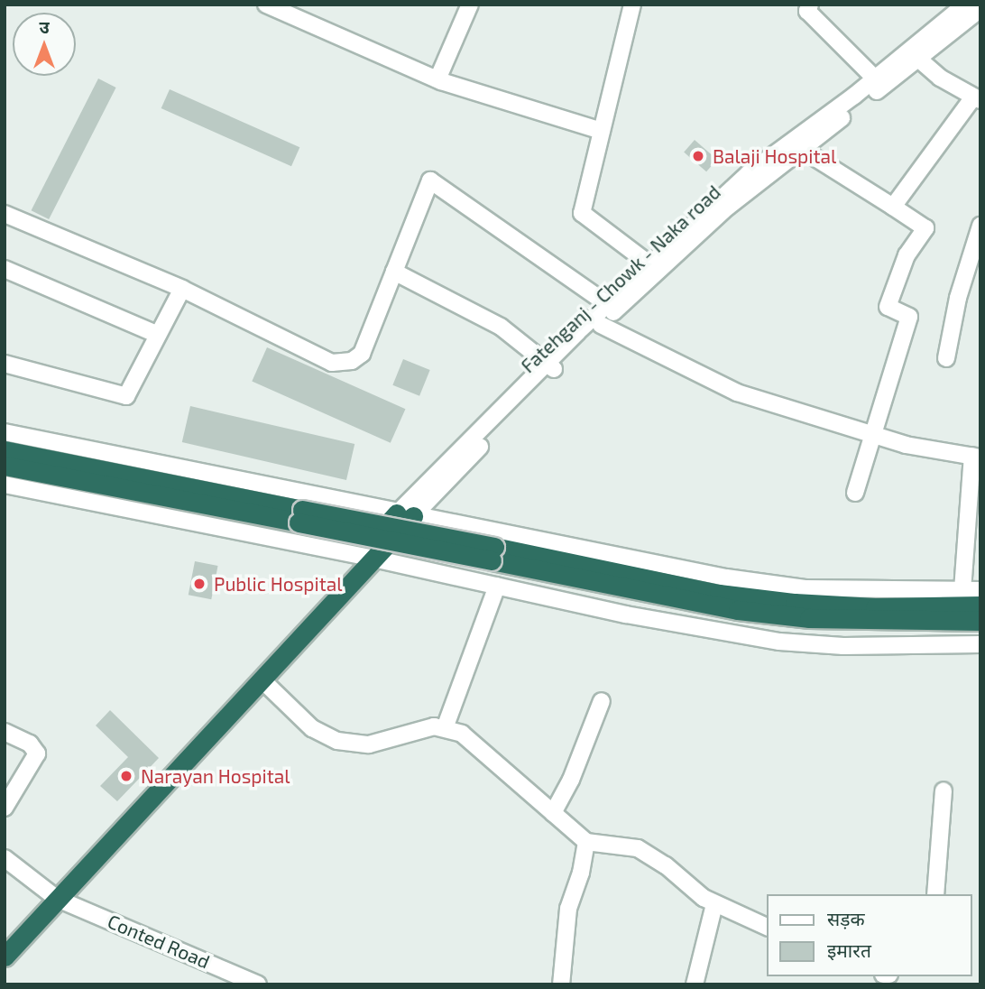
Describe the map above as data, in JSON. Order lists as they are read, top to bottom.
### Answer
{
  "streets": {
    "highway": ["Fatehganj - Chowk - Naka road"],
    "street": ["Conted Road"]
  },
  "places": ["Balaji Hospital", "Public Hospital", "Narayan Hospital"],
  "legend": ["सड़क", "इमारत"],
  "north": "top"
}
